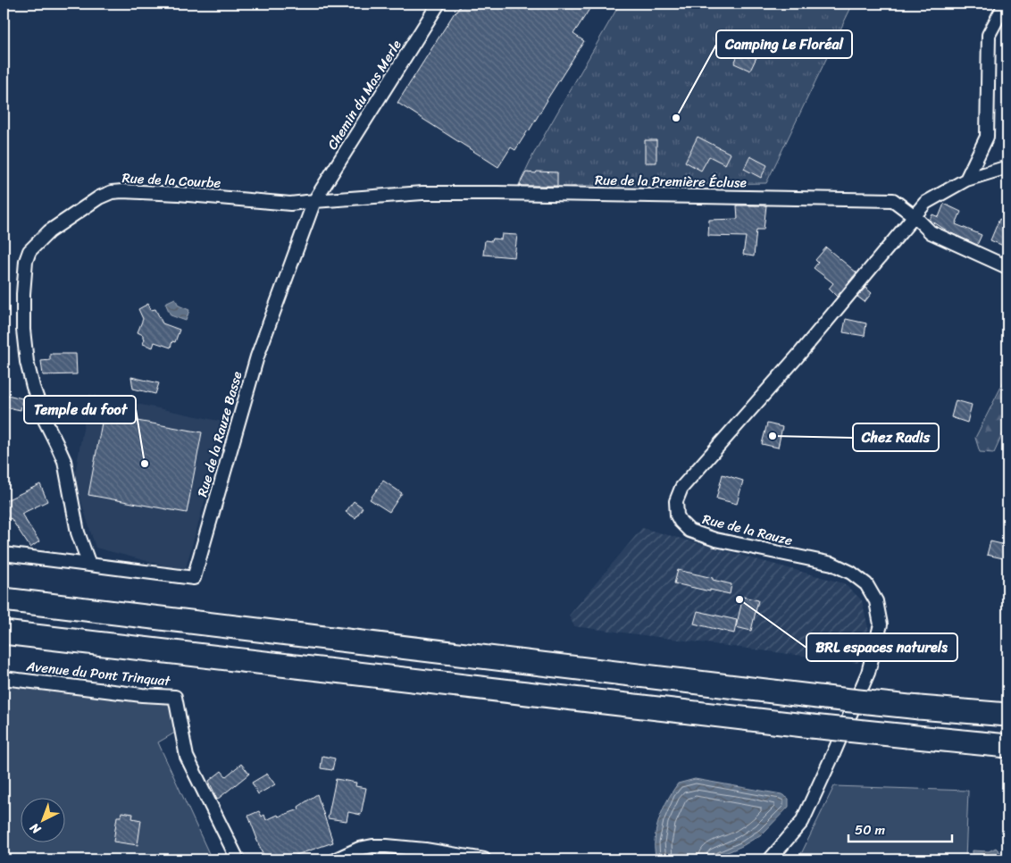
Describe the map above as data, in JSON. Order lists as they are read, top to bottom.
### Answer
{
  "streets": {
    "street": [
      "Chemin du Mas Merle",
      "Rue de la Courbe",
      "Rue de la Première Écluse",
      "Rue de la Rauze Basse",
      "Rue de la Rauze",
      "Avenue du Pont Trinquat"
    ]
  },
  "crossings": [
    ["Chemin du Mas Merle", "Rue de la Courbe"],
    ["Chemin du Mas Merle", "Rue de la Première Écluse"],
    ["Chemin du Mas Merle", "Rue de la Rauze Basse"],
    ["Rue de la Courbe", "Rue de la Première Écluse"],
    ["Rue de la Courbe", "Rue de la Rauze Basse"],
    ["Rue de la Première Écluse", "Rue de la Rauze Basse"],
    ["Rue de la Première Écluse", "Rue de la Rauze"]
  ],
  "places": [
    "Camping Le Floréal",
    "Chez Radis",
    "Temple du foot",
    "BRL espaces naturels"
  ],
  "scale_bar": "50 m",
  "north": "bottom left"
}
